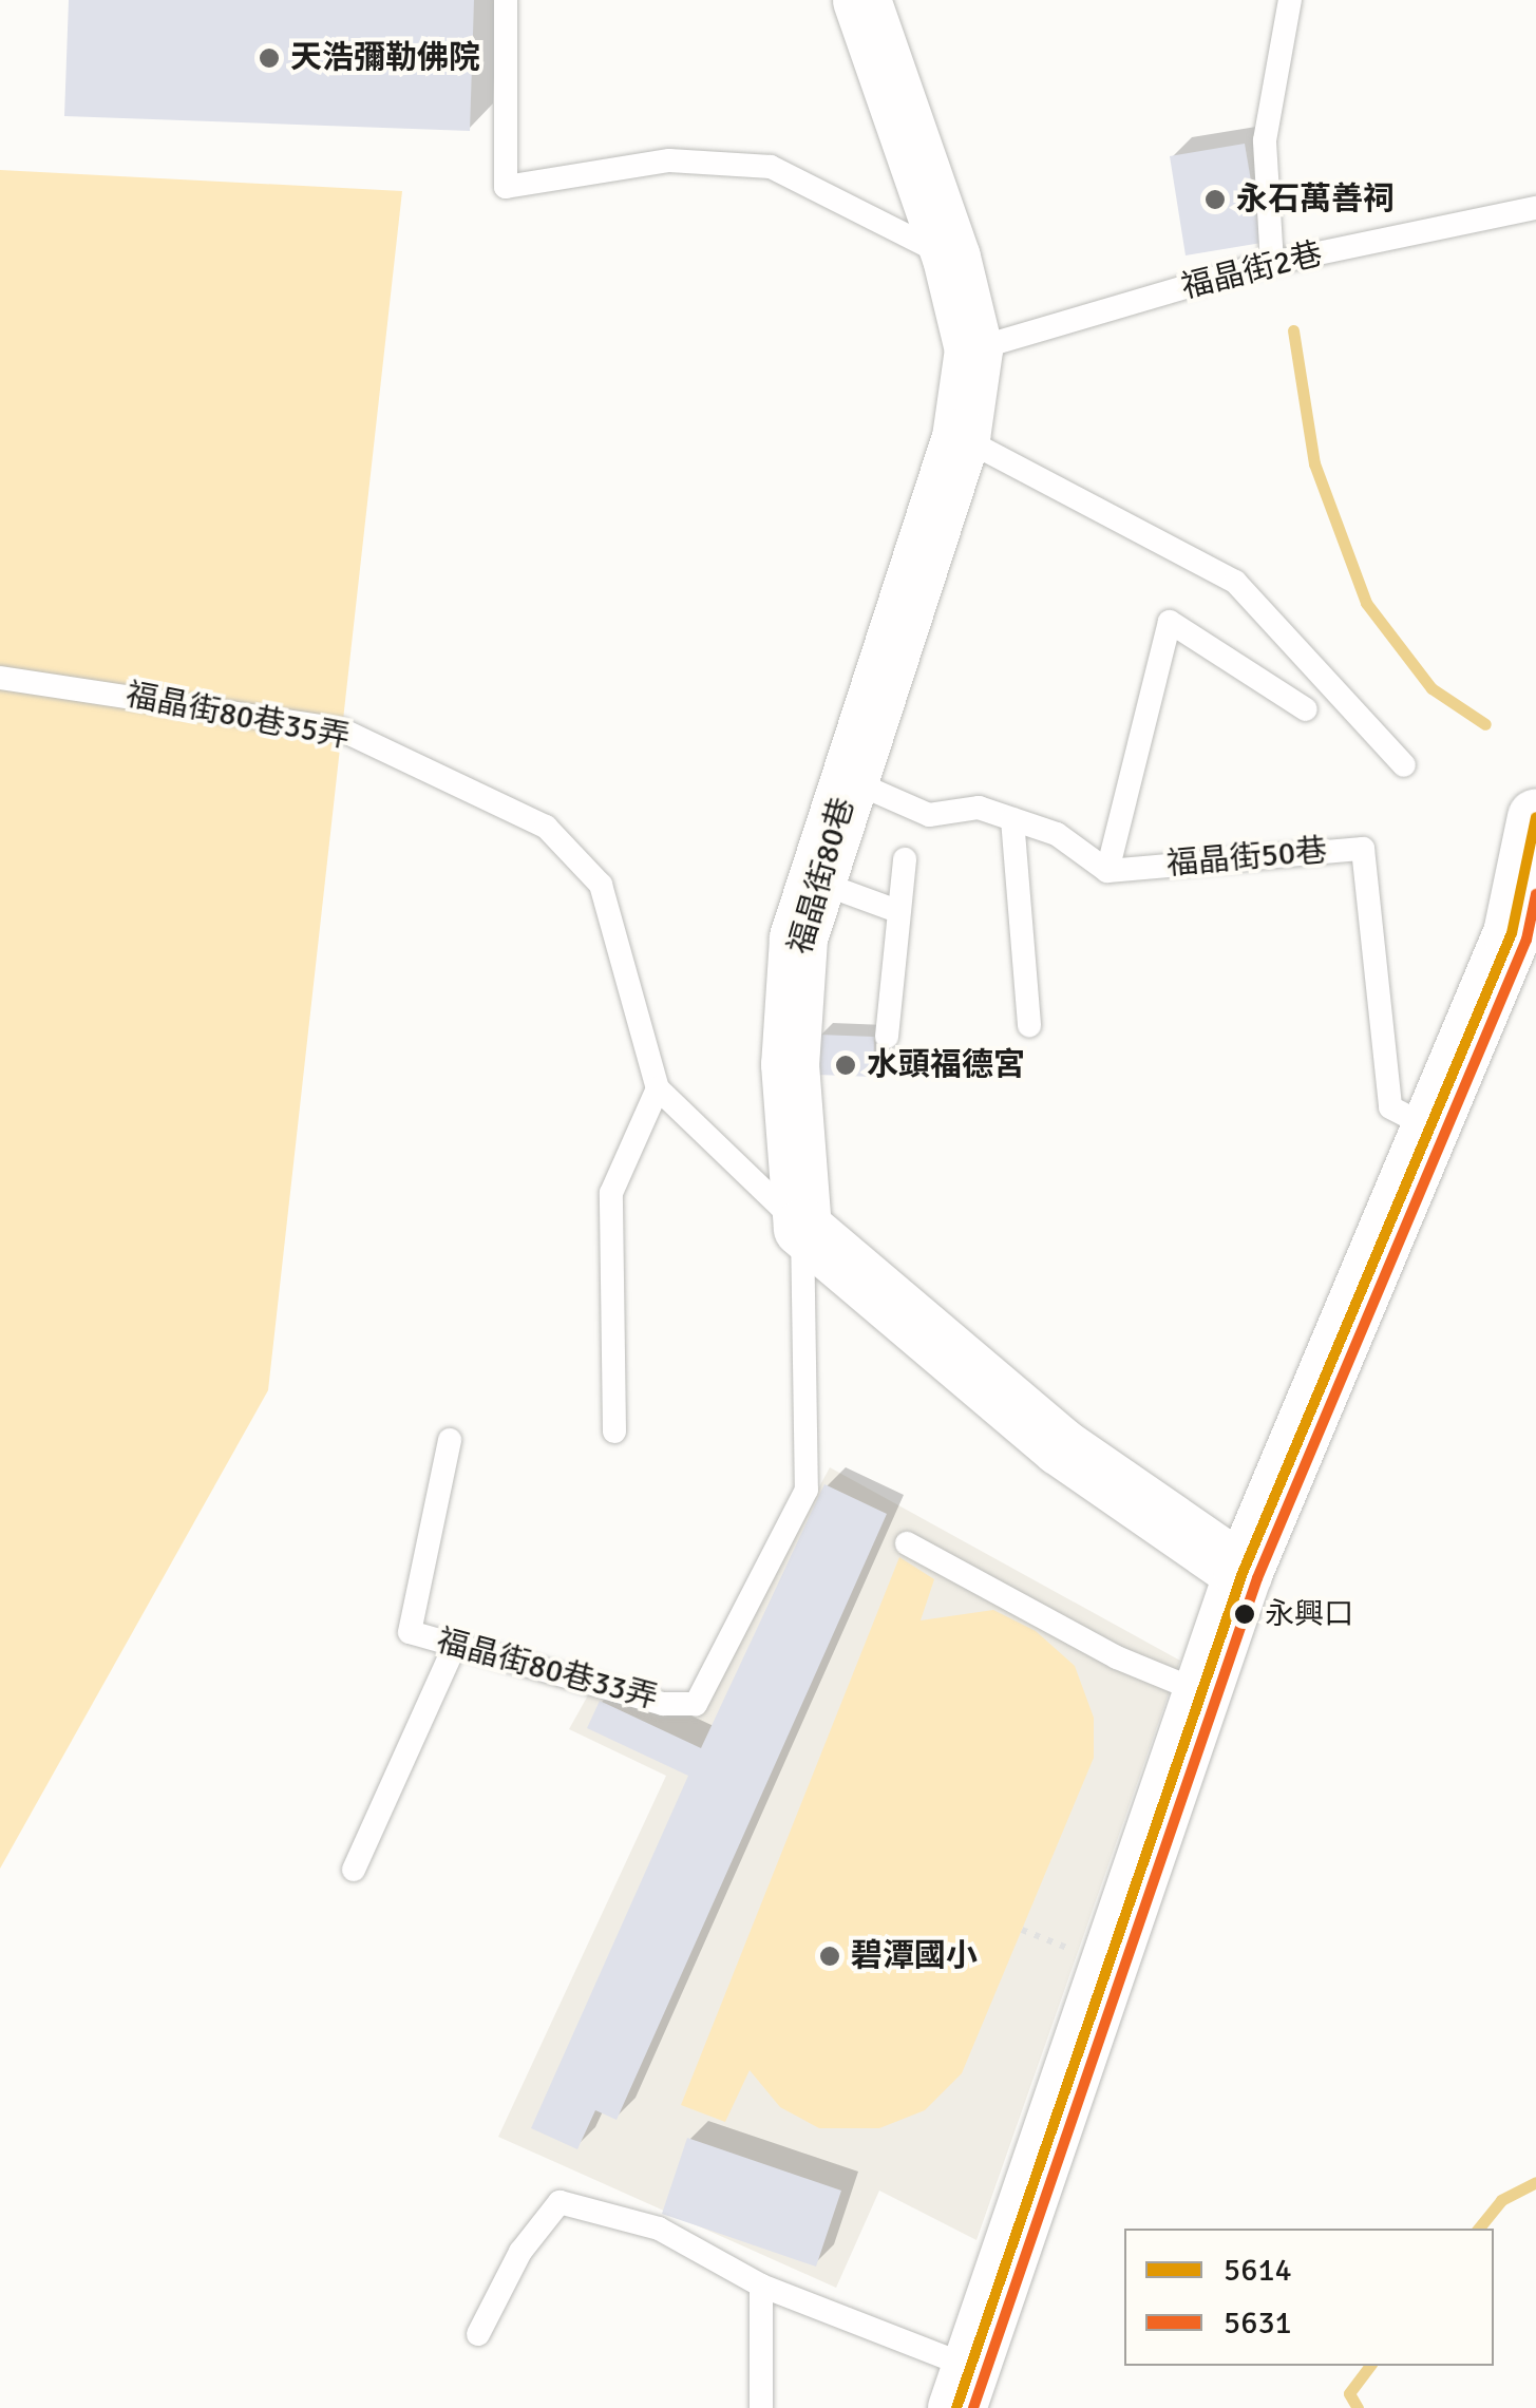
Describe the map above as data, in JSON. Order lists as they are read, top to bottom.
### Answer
{
  "streets": {
    "street": ["福晶街80巷"],
    "lane": [
      "福晶街2巷",
      "福晶街80巷35弄",
      "福晶街50巷",
      "福晶街80巷33弄"
    ]
  },
  "crossings": [
    ["福晶街2巷", "福晶街80巷"],
    ["福晶街80巷", "福晶街80巷33弄"]
  ],
  "places": [
    "天浩彌勒佛院",
    "永石萬善祠",
    "水頭福德宮",
    "永興口",
    "碧潭國小"
  ],
  "lines": ["transit line 5614", "transit line 5631"],
  "legend": ["5614", "5631"]
}
